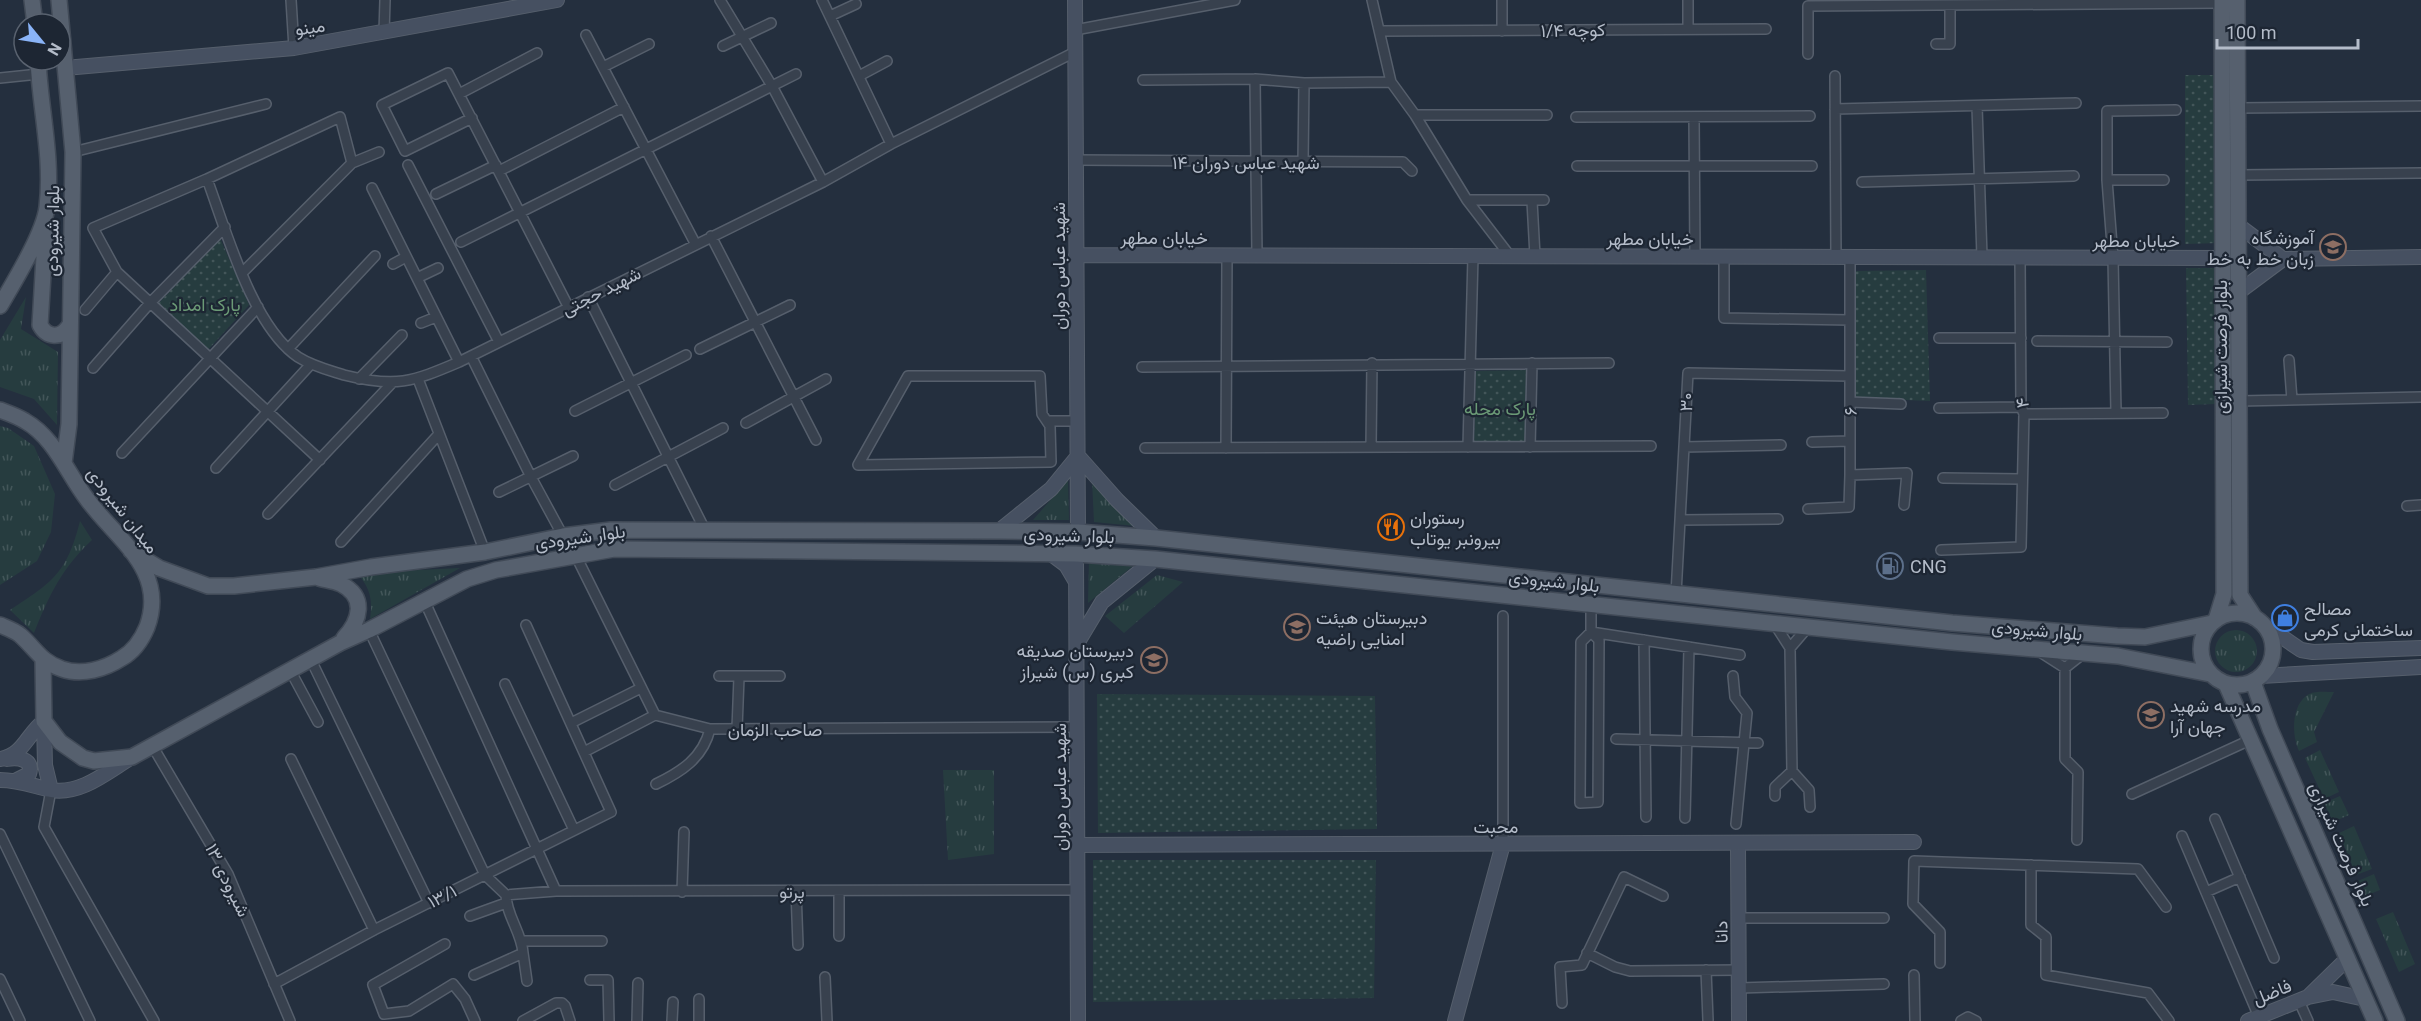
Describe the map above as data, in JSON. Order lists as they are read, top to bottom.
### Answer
{
  "streets": {
    "main road": ["بلوار شیرودی", "بلوار فرصت شیرازی", "میدان شیرودی"],
    "street": [
      "مینو",
      "کوچه ۱/۴",
      "شهید عباس دوران ۱۴",
      "خیابان مطهر",
      "شهید عباس دوران",
      "شهید حجتی",
      "۳۰",
      "۴",
      "۶",
      "صاحب الزمان",
      "محبت",
      "شیرودی ۱۳",
      "پرتو",
      "۱۳/۱",
      "دانا",
      "فاضل"
    ]
  },
  "crossings": [
    ["شهید عباس دوران ۱۴", "شهید عباس دوران"],
    ["بلوار شیرودی", "شهید عباس دوران"],
    ["بلوار شیرودی", "بلوار فرصت شیرازی"],
    ["بلوار شیرودی", "۳۰"],
    ["بلوار شیرودی", "میدان شیرودی"],
    ["بلوار شیرودی", "شیرودی ۱۳"],
    ["خیابان مطهر", "شهید عباس دوران"],
    ["خیابان مطهر", "بلوار فرصت شیرازی"],
    ["خیابان مطهر", "۴"],
    ["خیابان مطهر", "۶"],
    ["شهید عباس دوران", "شهید حجتی"],
    ["شهید عباس دوران", "صاحب الزمان"],
    ["شهید عباس دوران", "محبت"],
    ["شهید عباس دوران", "پرتو"],
    ["۳۰", "۶"],
    ["محبت", "دانا"],
    ["شیرودی ۱۳", "۱۳/۱"]
  ],
  "parks": ["پارک امداد", "پارک محله"],
  "places": {
    "school or university": [
      "آموزشگاه زبان خط به خط",
      "دبیرستان هیئت امنایی راضیه",
      "دبیرستان صدیقه کبری (س) شیراز",
      "مدرسه شهید جهان آرا"
    ],
    "restaurant": ["رستوران بیرونبر یوتاب"],
    "fuel station": ["CNG"],
    "shop": ["مصالح ساختمانی کرمی"]
  },
  "scale_bar": "100 m",
  "north": "bottom right"
}
